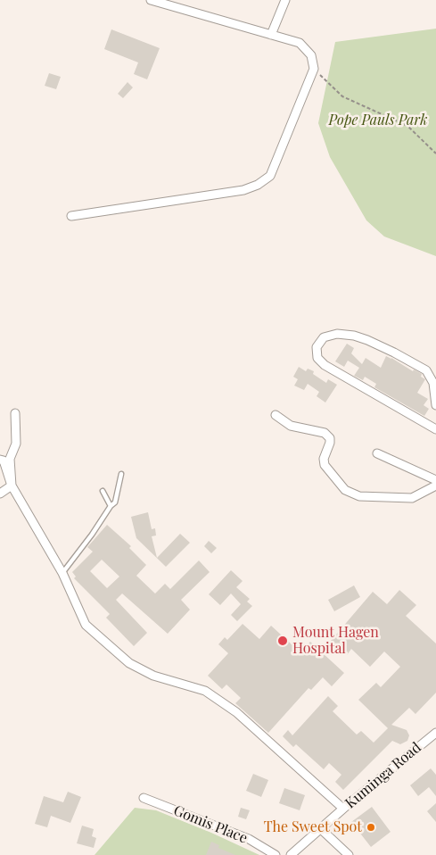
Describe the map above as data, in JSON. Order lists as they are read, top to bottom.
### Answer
{
  "streets": {
    "street": ["Kuminga Road", "Gomis Place"]
  },
  "parks": ["Pope Pauls Park"],
  "places": ["Mount Hagen Hospital", "The Sweet Spot"]
}
